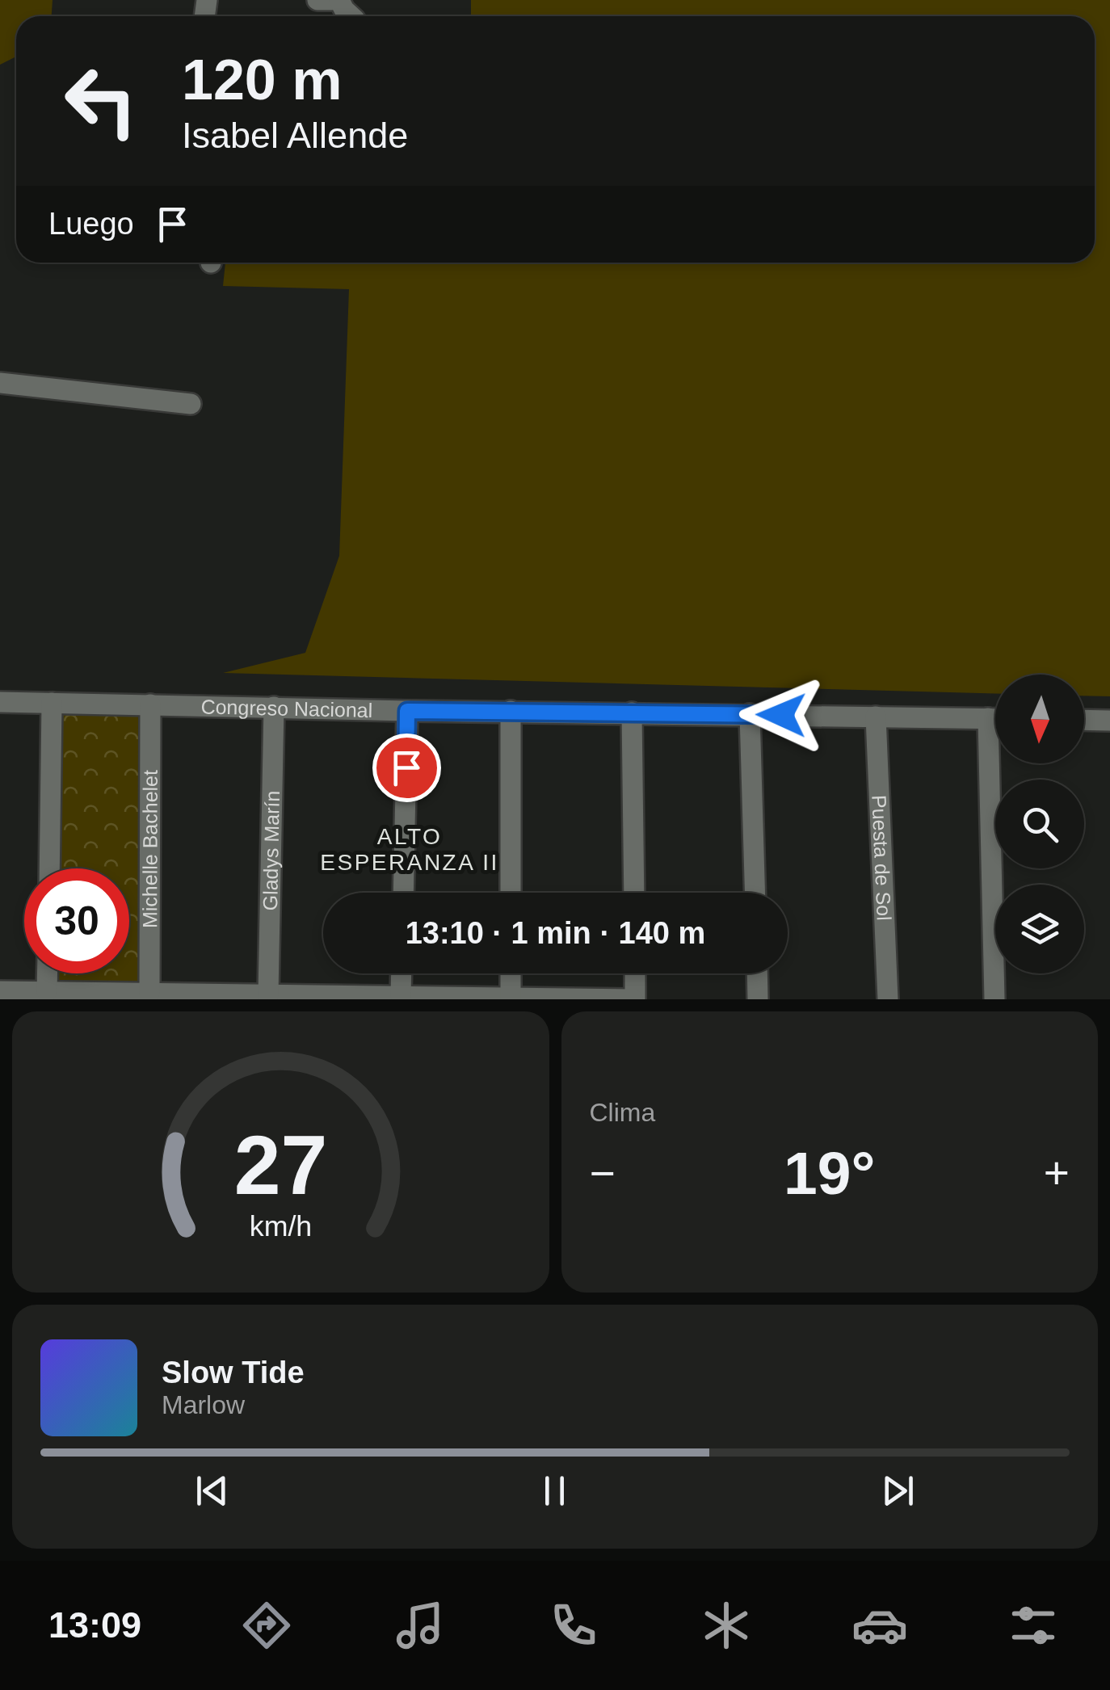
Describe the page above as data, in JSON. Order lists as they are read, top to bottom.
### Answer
{
  "streets": {
    "street": [
      "Congreso Nacional",
      "Michelle Bachelet",
      "Gladys Marín",
      "Puesta de Sol"
    ]
  },
  "crossings": [
    ["Congreso Nacional", "Michelle Bachelet"],
    ["Congreso Nacional", "Gladys Marín"],
    ["Congreso Nacional", "Puesta de Sol"]
  ],
  "districts": ["ALTO ESPERANZA II"],
  "north": "bottom",
  "page": {
    "turn": ["120 m", "Isabel Allende"],
    "then": "Luego",
    "limit": "30",
    "trip": "13:10 · 1 min · 140 m",
    "tile": "Clima",
    "heat": ["−", "19°", "+"],
    "song": ["Slow Tide", "Marlow"],
    "tabs": "13:09",
    "gauge": ["27", "km/h"]
  }
}
